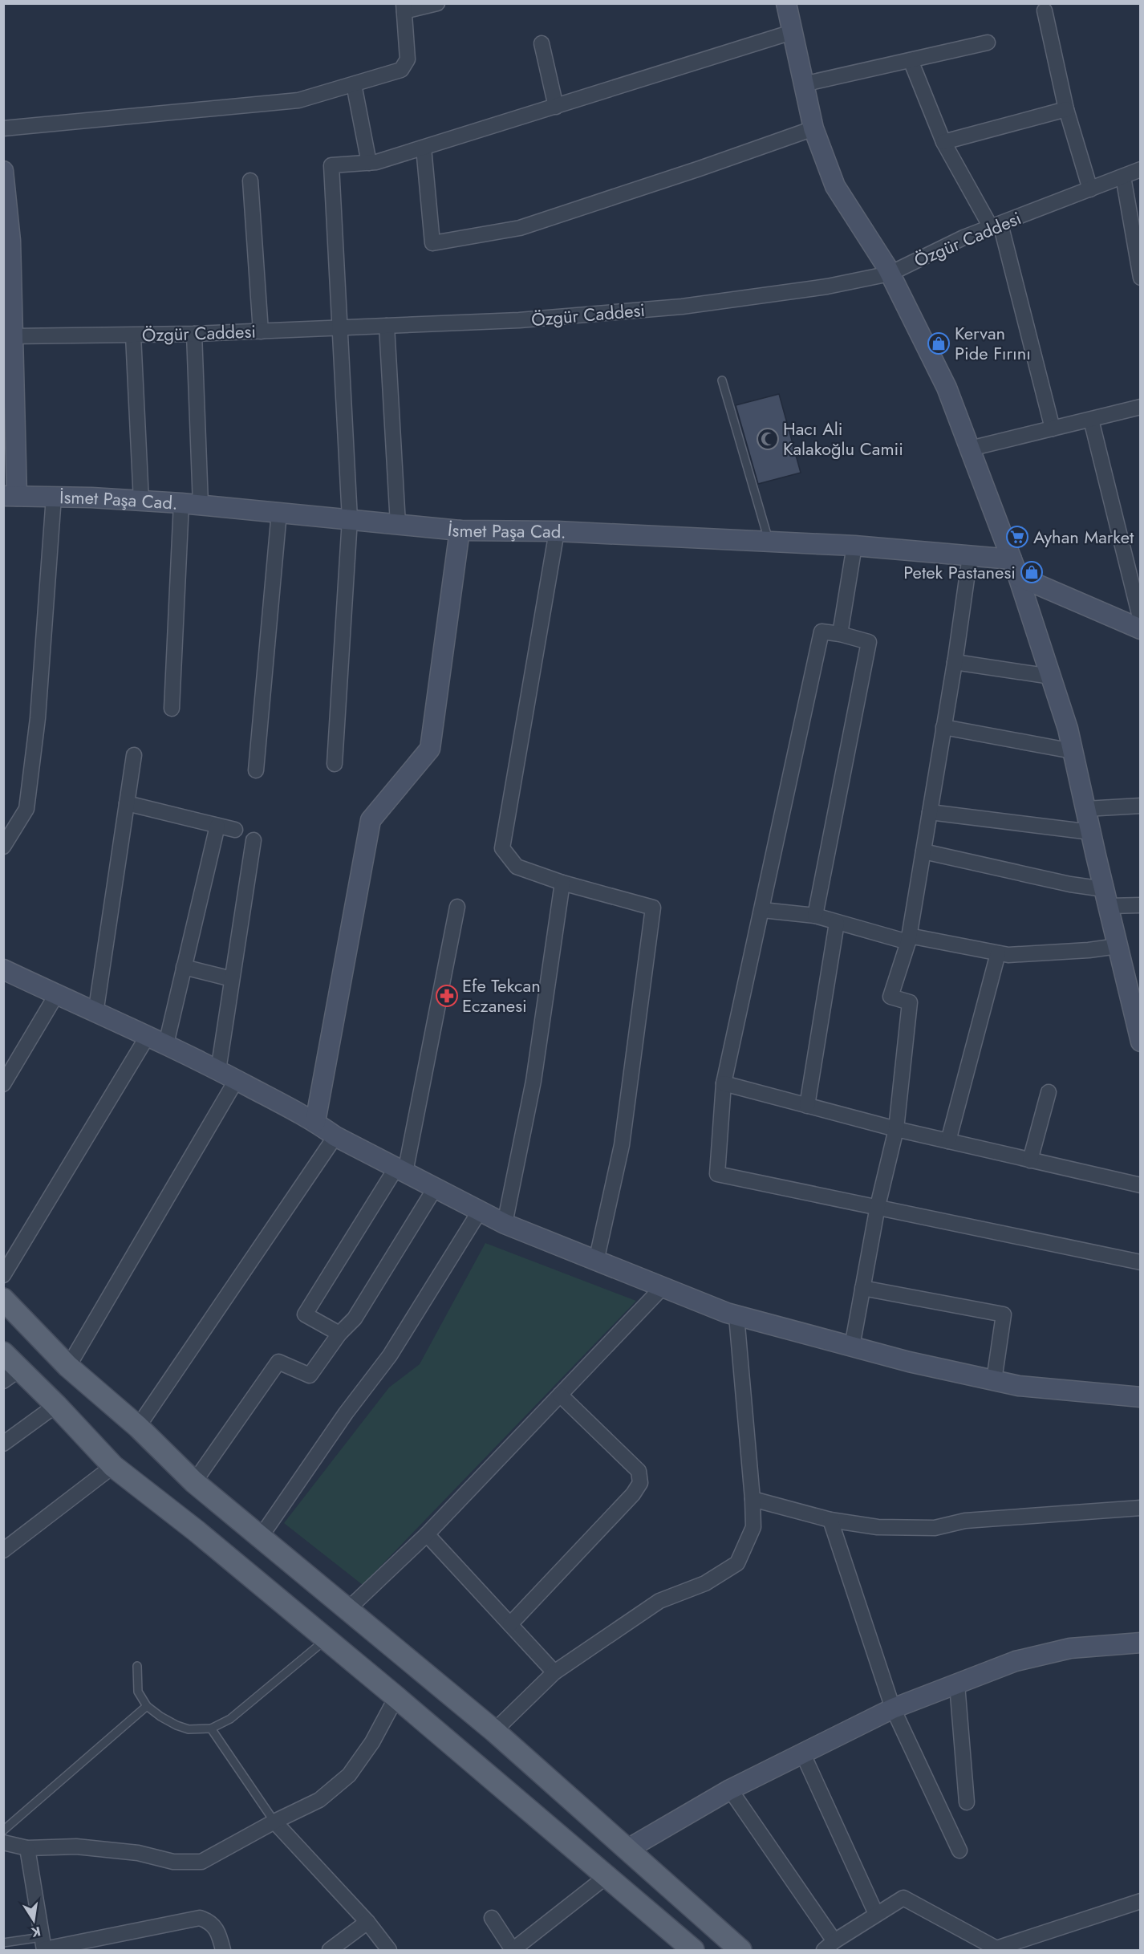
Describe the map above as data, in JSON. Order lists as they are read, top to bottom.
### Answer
{
  "streets": {
    "main road": ["İsmet Paşa Cad."],
    "street": ["Özgür Caddesi"]
  },
  "places": {
    "shop": ["Kervan Pide Fırını", "Petek Pastanesi"],
    "mosque": ["Hacı Ali Kalakoğlu Camii"],
    "supermarket": ["Ayhan Market"],
    "pharmacy": ["Efe Tekcan Eczanesi"]
  },
  "north": "bottom"
}
